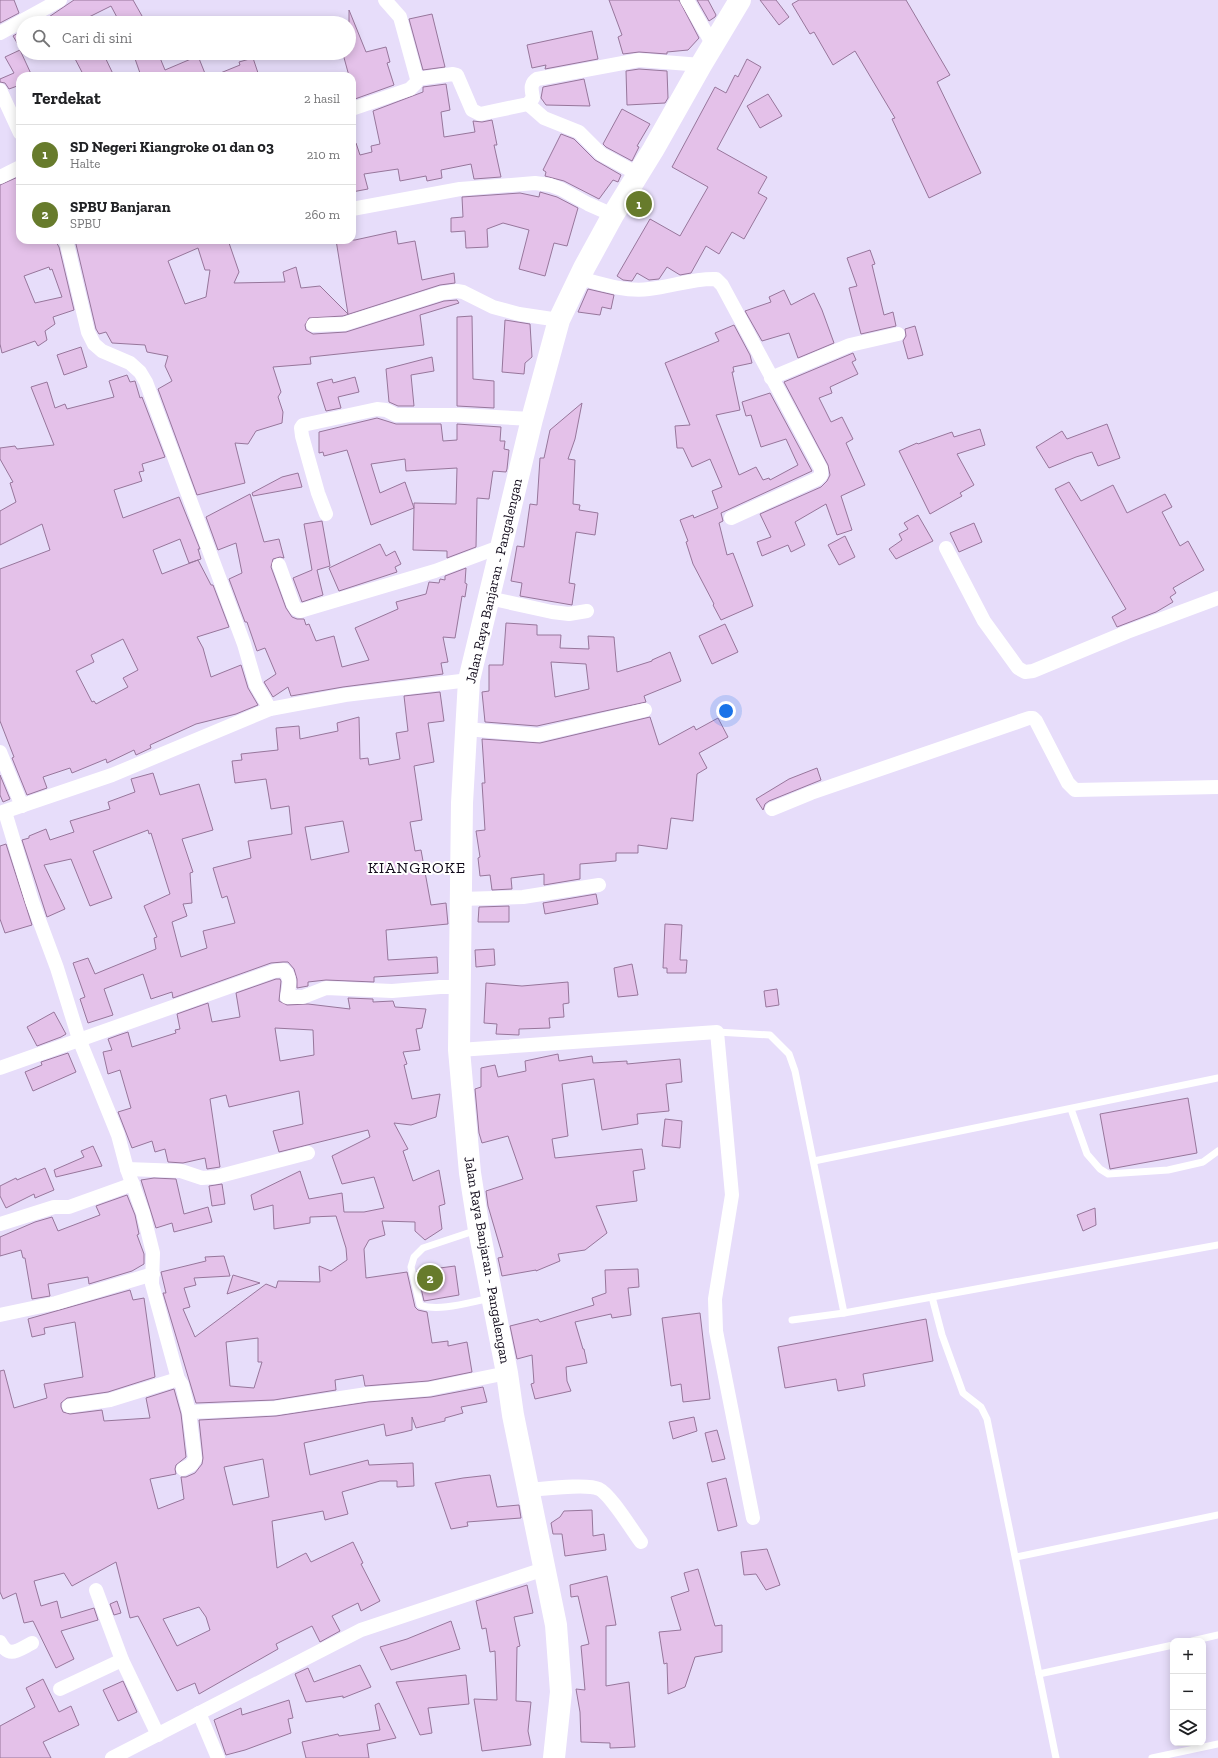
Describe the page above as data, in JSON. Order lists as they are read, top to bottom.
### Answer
{
  "streets": {
    "main road": ["Jalan Raya Banjaran - Pangalengan"]
  },
  "districts": ["KIANGROKE"],
  "page": {
    "search": "Cari di sini",
    "heading": ["Terdekat", "2 hasil"],
    "list": [
      {
        "mark": "1",
        "name": "SD Negeri Kiangroke 01 dan 03",
        "note": "Halte",
        "value": "210 m"
      },
      {
        "mark": "2",
        "name": "SPBU Banjaran",
        "note": "SPBU",
        "value": "260 m"
      }
    ],
    "pins": ["1", "2"],
    "map_buttons": ["+", "−"]
  }
}
